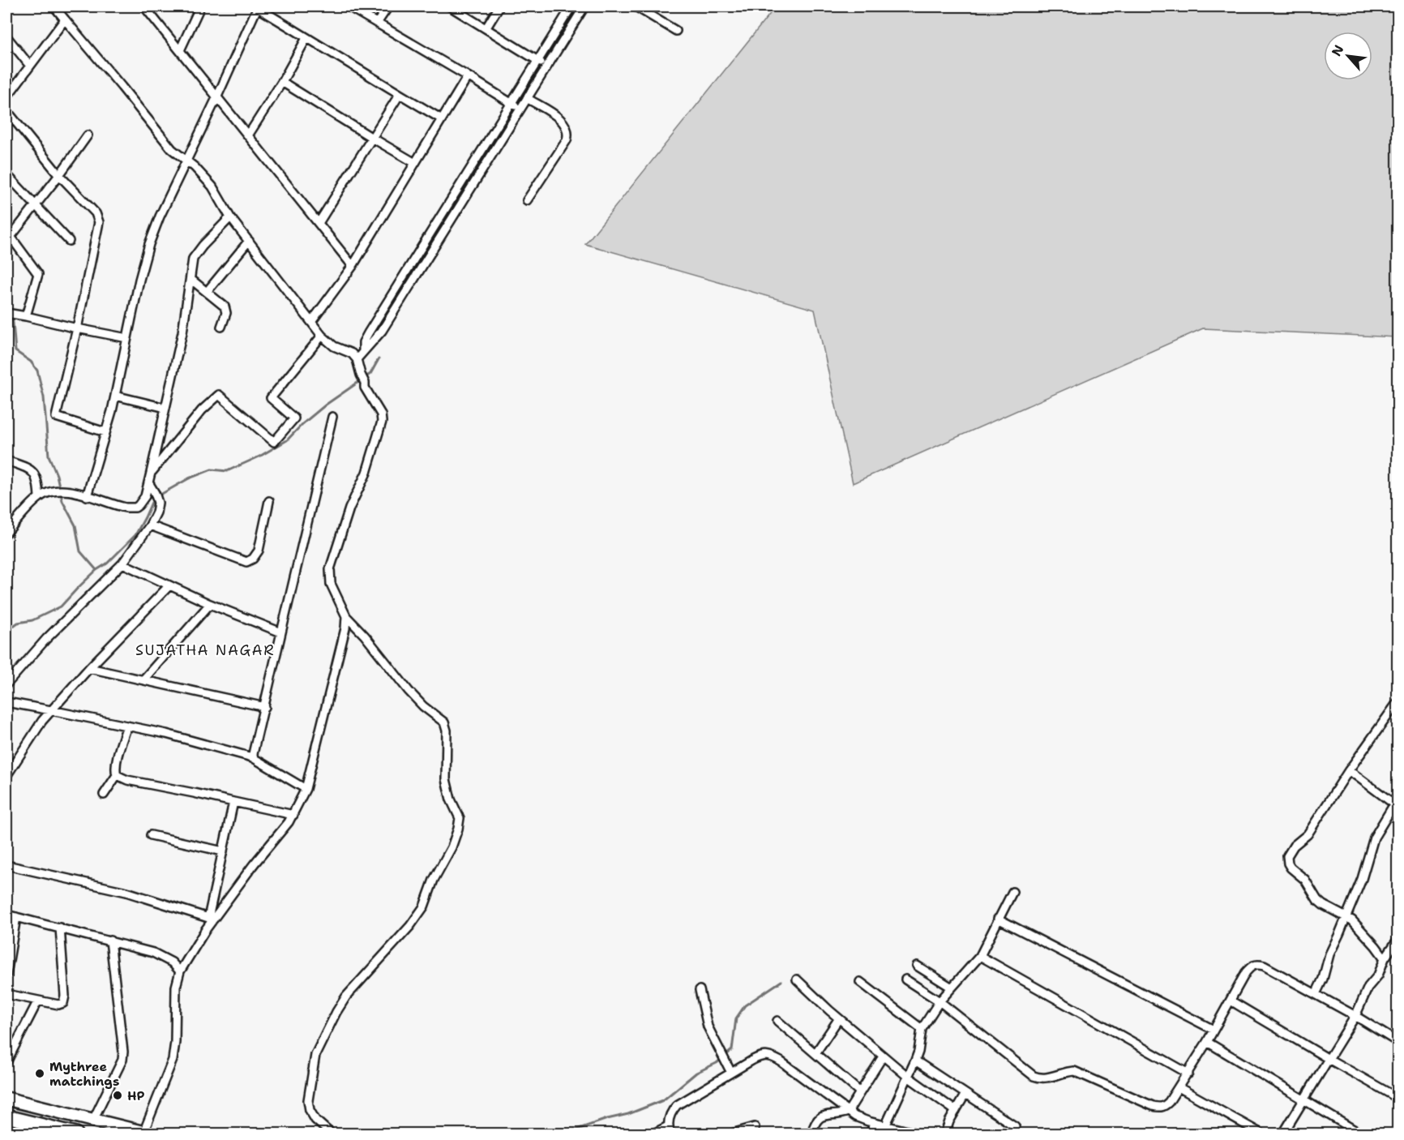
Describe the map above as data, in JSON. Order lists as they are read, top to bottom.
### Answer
{
  "districts": ["SUJATHA NAGAR"],
  "places": ["Mythree matchings", "HP"],
  "north": "top left"
}
